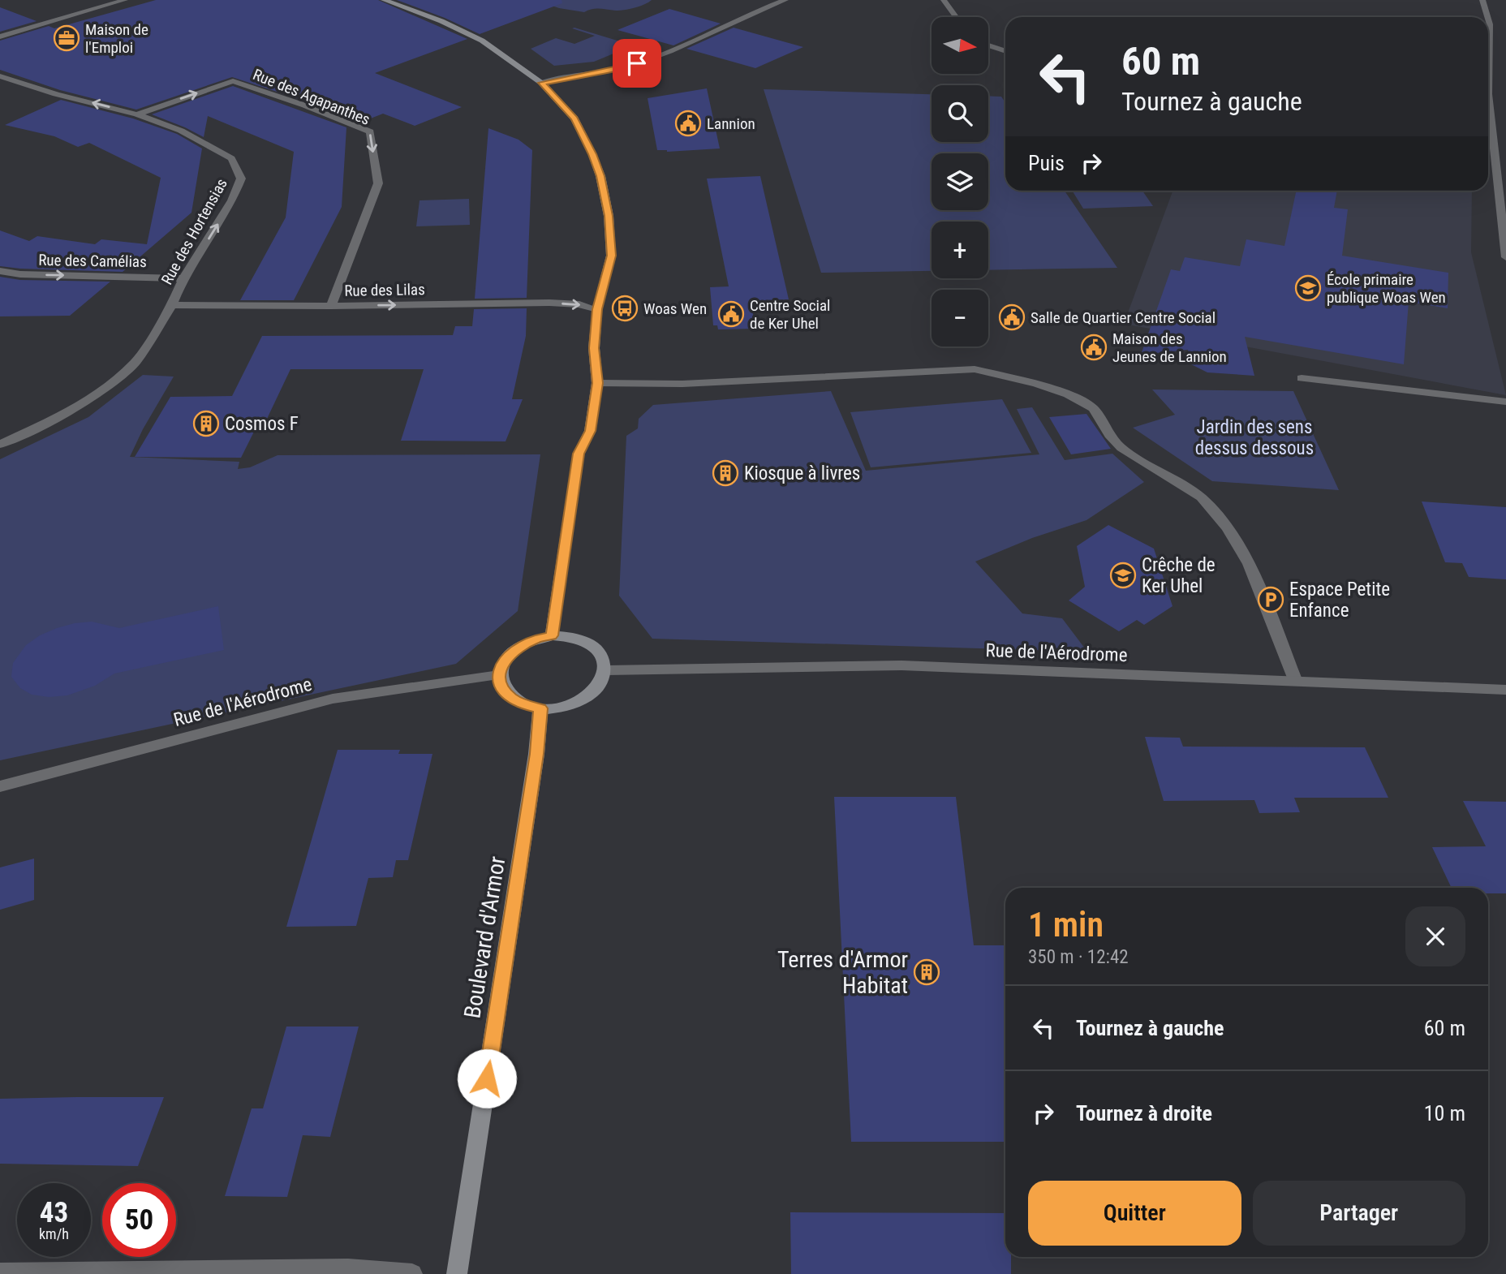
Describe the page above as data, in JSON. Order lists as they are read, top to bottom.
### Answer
{
  "streets": {
    "main road": ["Boulevard d'Armor"],
    "street": [
      "Rue des Agapanthes",
      "Rue des Hortensias",
      "Rue des Camélias",
      "Rue des Lilas",
      "Rue de l'Aérodrome"
    ]
  },
  "crossings": [
    ["Rue des Agapanthes", "Rue des Hortensias"],
    ["Rue des Agapanthes", "Rue des Lilas"],
    ["Rue des Hortensias", "Rue des Camélias"],
    ["Rue des Hortensias", "Rue des Lilas"],
    ["Rue de l'Aérodrome", "Boulevard d'Armor"]
  ],
  "one_way": ["Rue des Camélias", "Rue des Lilas"],
  "parks": ["Jardin des sens dessus dessous"],
  "places": {
    "office": ["Maison de l'Emploi"],
    "public building": [
      "Lannion",
      "Centre Social de Ker Uhel",
      "Salle de Quartier Centre Social",
      "Maison des Jeunes de Lannion"
    ],
    "school or university": ["École primaire publique Woas Wen", "Crêche de Ker Uhel"],
    "bus stop": ["Woas Wen"],
    "building": ["Cosmos F", "Kiosque à livres", "Terres d'Armor Habitat"],
    "parking": ["Espace Petite Enfance"]
  },
  "north": "right",
  "page": {
    "map_buttons": ["+", "−"],
    "turn": ["60 m", "Tournez à gauche"],
    "then": "Puis",
    "heading": ["1 min", "350 m · 12:42"],
    "list": [
      {
        "name": "Tournez à gauche",
        "value": "60 m"
      },
      {
        "name": "Tournez à droite",
        "value": "10 m"
      }
    ],
    "buttons": ["Quitter", "Partager"],
    "speed": "43 km/h",
    "limit": "50"
  }
}
